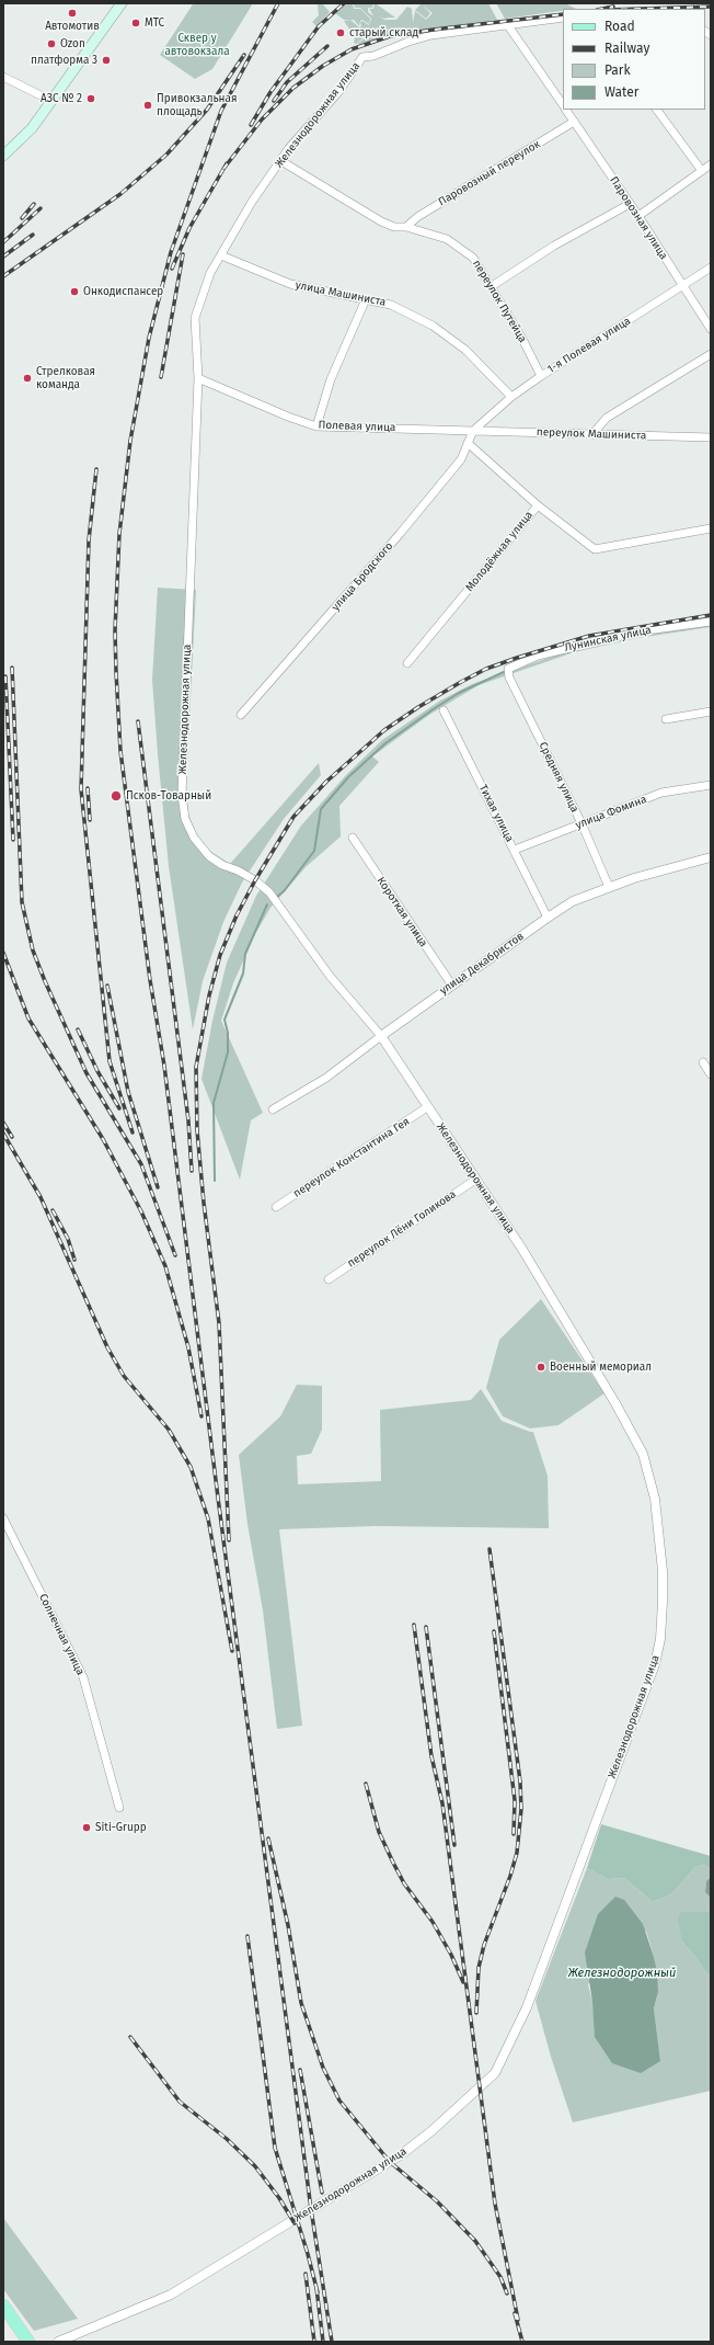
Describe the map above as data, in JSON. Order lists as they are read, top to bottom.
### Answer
{
  "streets": {
    "street": [
      "Железнодорожная улица",
      "Паровозный переулок",
      "Паровозная улица",
      "улица Машиниста",
      "переулок Путейца",
      "1-я Полевая улица",
      "Полевая улица",
      "переулок Машиниста",
      "Молодёжная улица",
      "улица Бродского",
      "Лунинская улица",
      "Средняя улица",
      "улица Фомина",
      "Тихая улица",
      "Короткая улица",
      "улица Декабристов",
      "переулок Константина Гея",
      "переулок Лёни Голикова",
      "Солнечная улица"
    ]
  },
  "crossings": [
    ["Железнодорожная улица", "Паровозная улица"],
    ["Железнодорожная улица", "улица Машиниста"],
    ["Железнодорожная улица", "переулок Путейца"],
    ["Железнодорожная улица", "Полевая улица"],
    ["Железнодорожная улица", "улица Декабристов"],
    ["Железнодорожная улица", "переулок Константина Гея"],
    ["Железнодорожная улица", "переулок Лёни Голикова"],
    ["Паровозный переулок", "Паровозная улица"],
    ["Паровозный переулок", "переулок Путейца"],
    ["Паровозная улица", "1-я Полевая улица"],
    ["улица Машиниста", "1-я Полевая улица"],
    ["переулок Путейца", "1-я Полевая улица"],
    ["1-я Полевая улица", "Полевая улица"],
    ["1-я Полевая улица", "переулок Машиниста"],
    ["1-я Полевая улица", "улица Бродского"],
    ["Полевая улица", "переулок Машиниста"],
    ["Полевая улица", "улица Бродского"],
    ["переулок Машиниста", "улица Бродского"],
    ["Лунинская улица", "Средняя улица"],
    ["Средняя улица", "улица Фомина"],
    ["Средняя улица", "улица Декабристов"],
    ["улица Фомина", "Тихая улица"],
    ["Тихая улица", "улица Декабристов"],
    ["Короткая улица", "улица Декабристов"]
  ],
  "water": ["Железнодорожный"],
  "parks": ["Сквер у автовокзала"],
  "places": [
    "Автомотив",
    "МТС",
    "старый склад",
    "Ozon",
    "платформа 3",
    "АЗС № 2",
    "Привокзальная площадь",
    "Онкодиспансер",
    "Стрелковая команда",
    "Псков-Товарный",
    "Военный мемориал",
    "Siti-Grupp"
  ],
  "legend": [
    "Road",
    "Railway",
    "Park",
    "Water"
  ]
}
